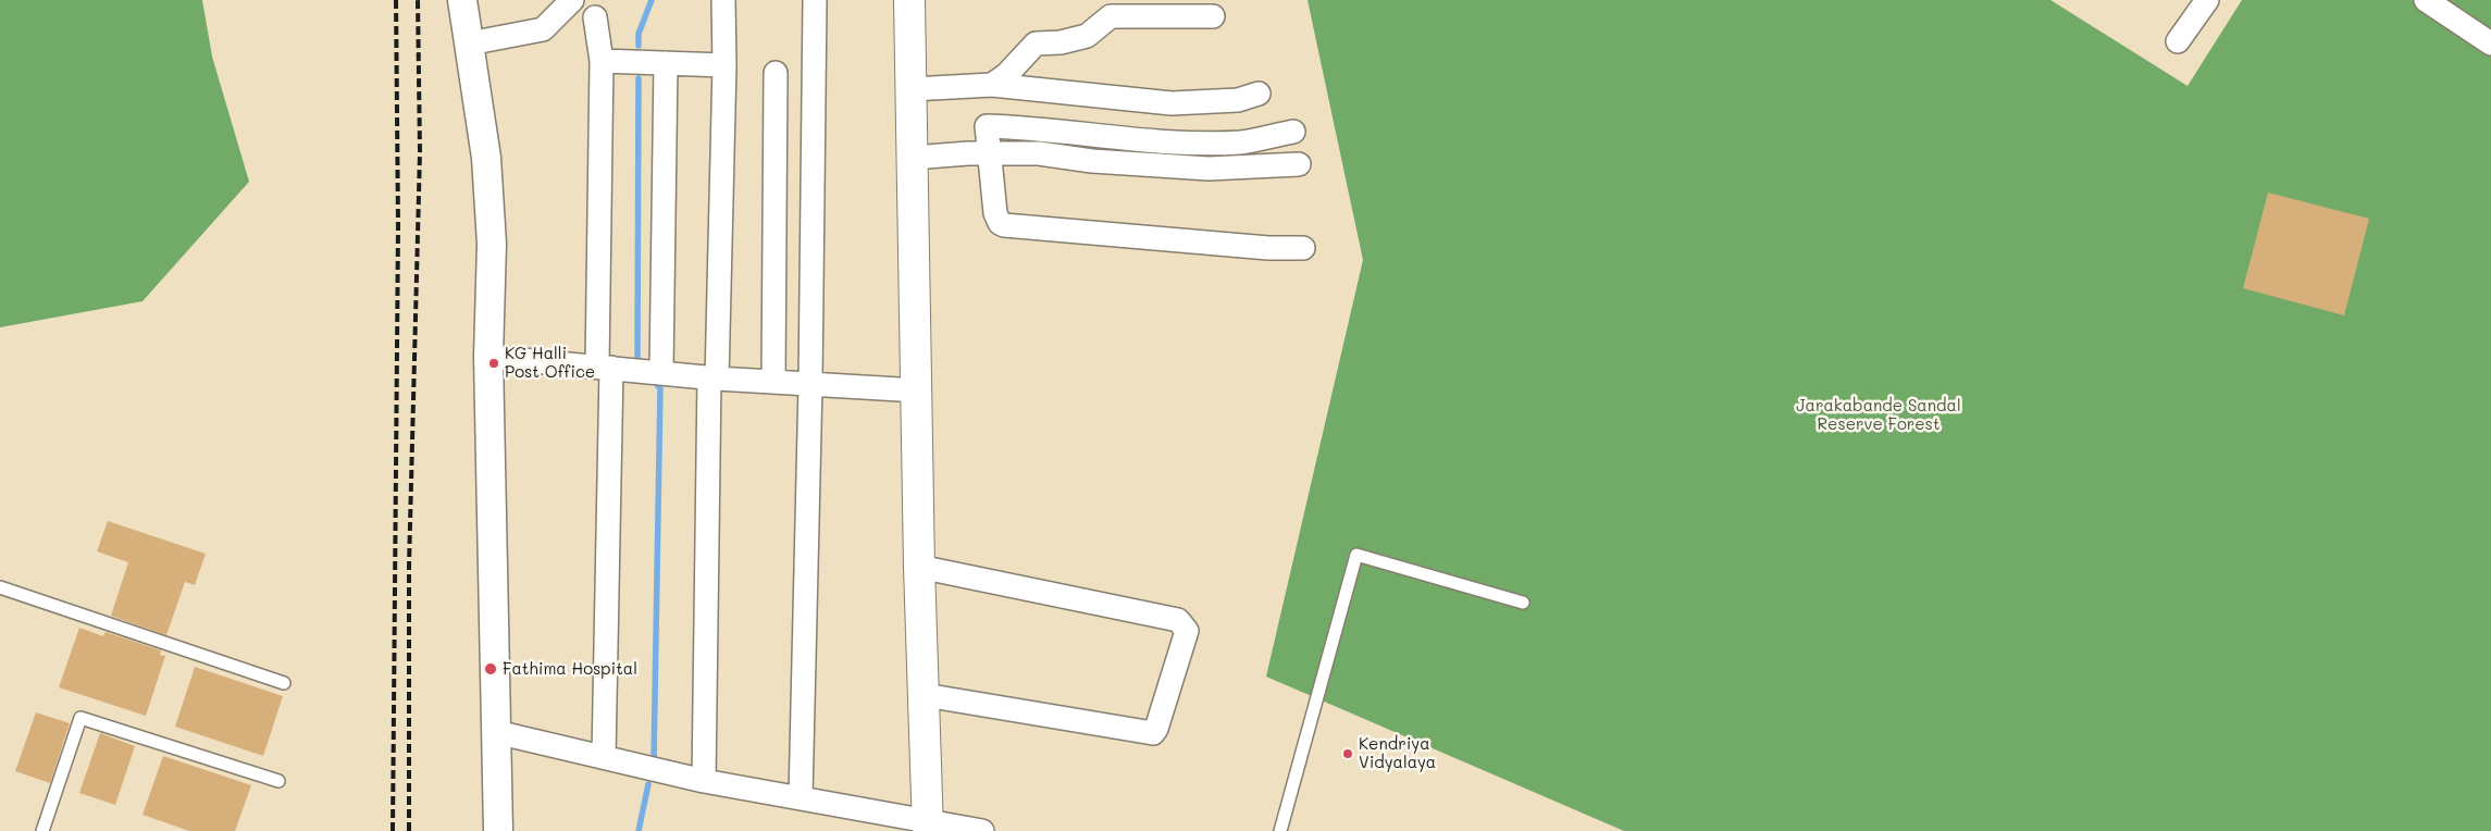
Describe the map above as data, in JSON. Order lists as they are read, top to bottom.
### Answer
{
  "parks": ["Jarakabande Sandal Reserve Forest"],
  "places": ["KG Halli Post Office", "Fathima Hospital", "Kendriya Vidyalaya"]
}
